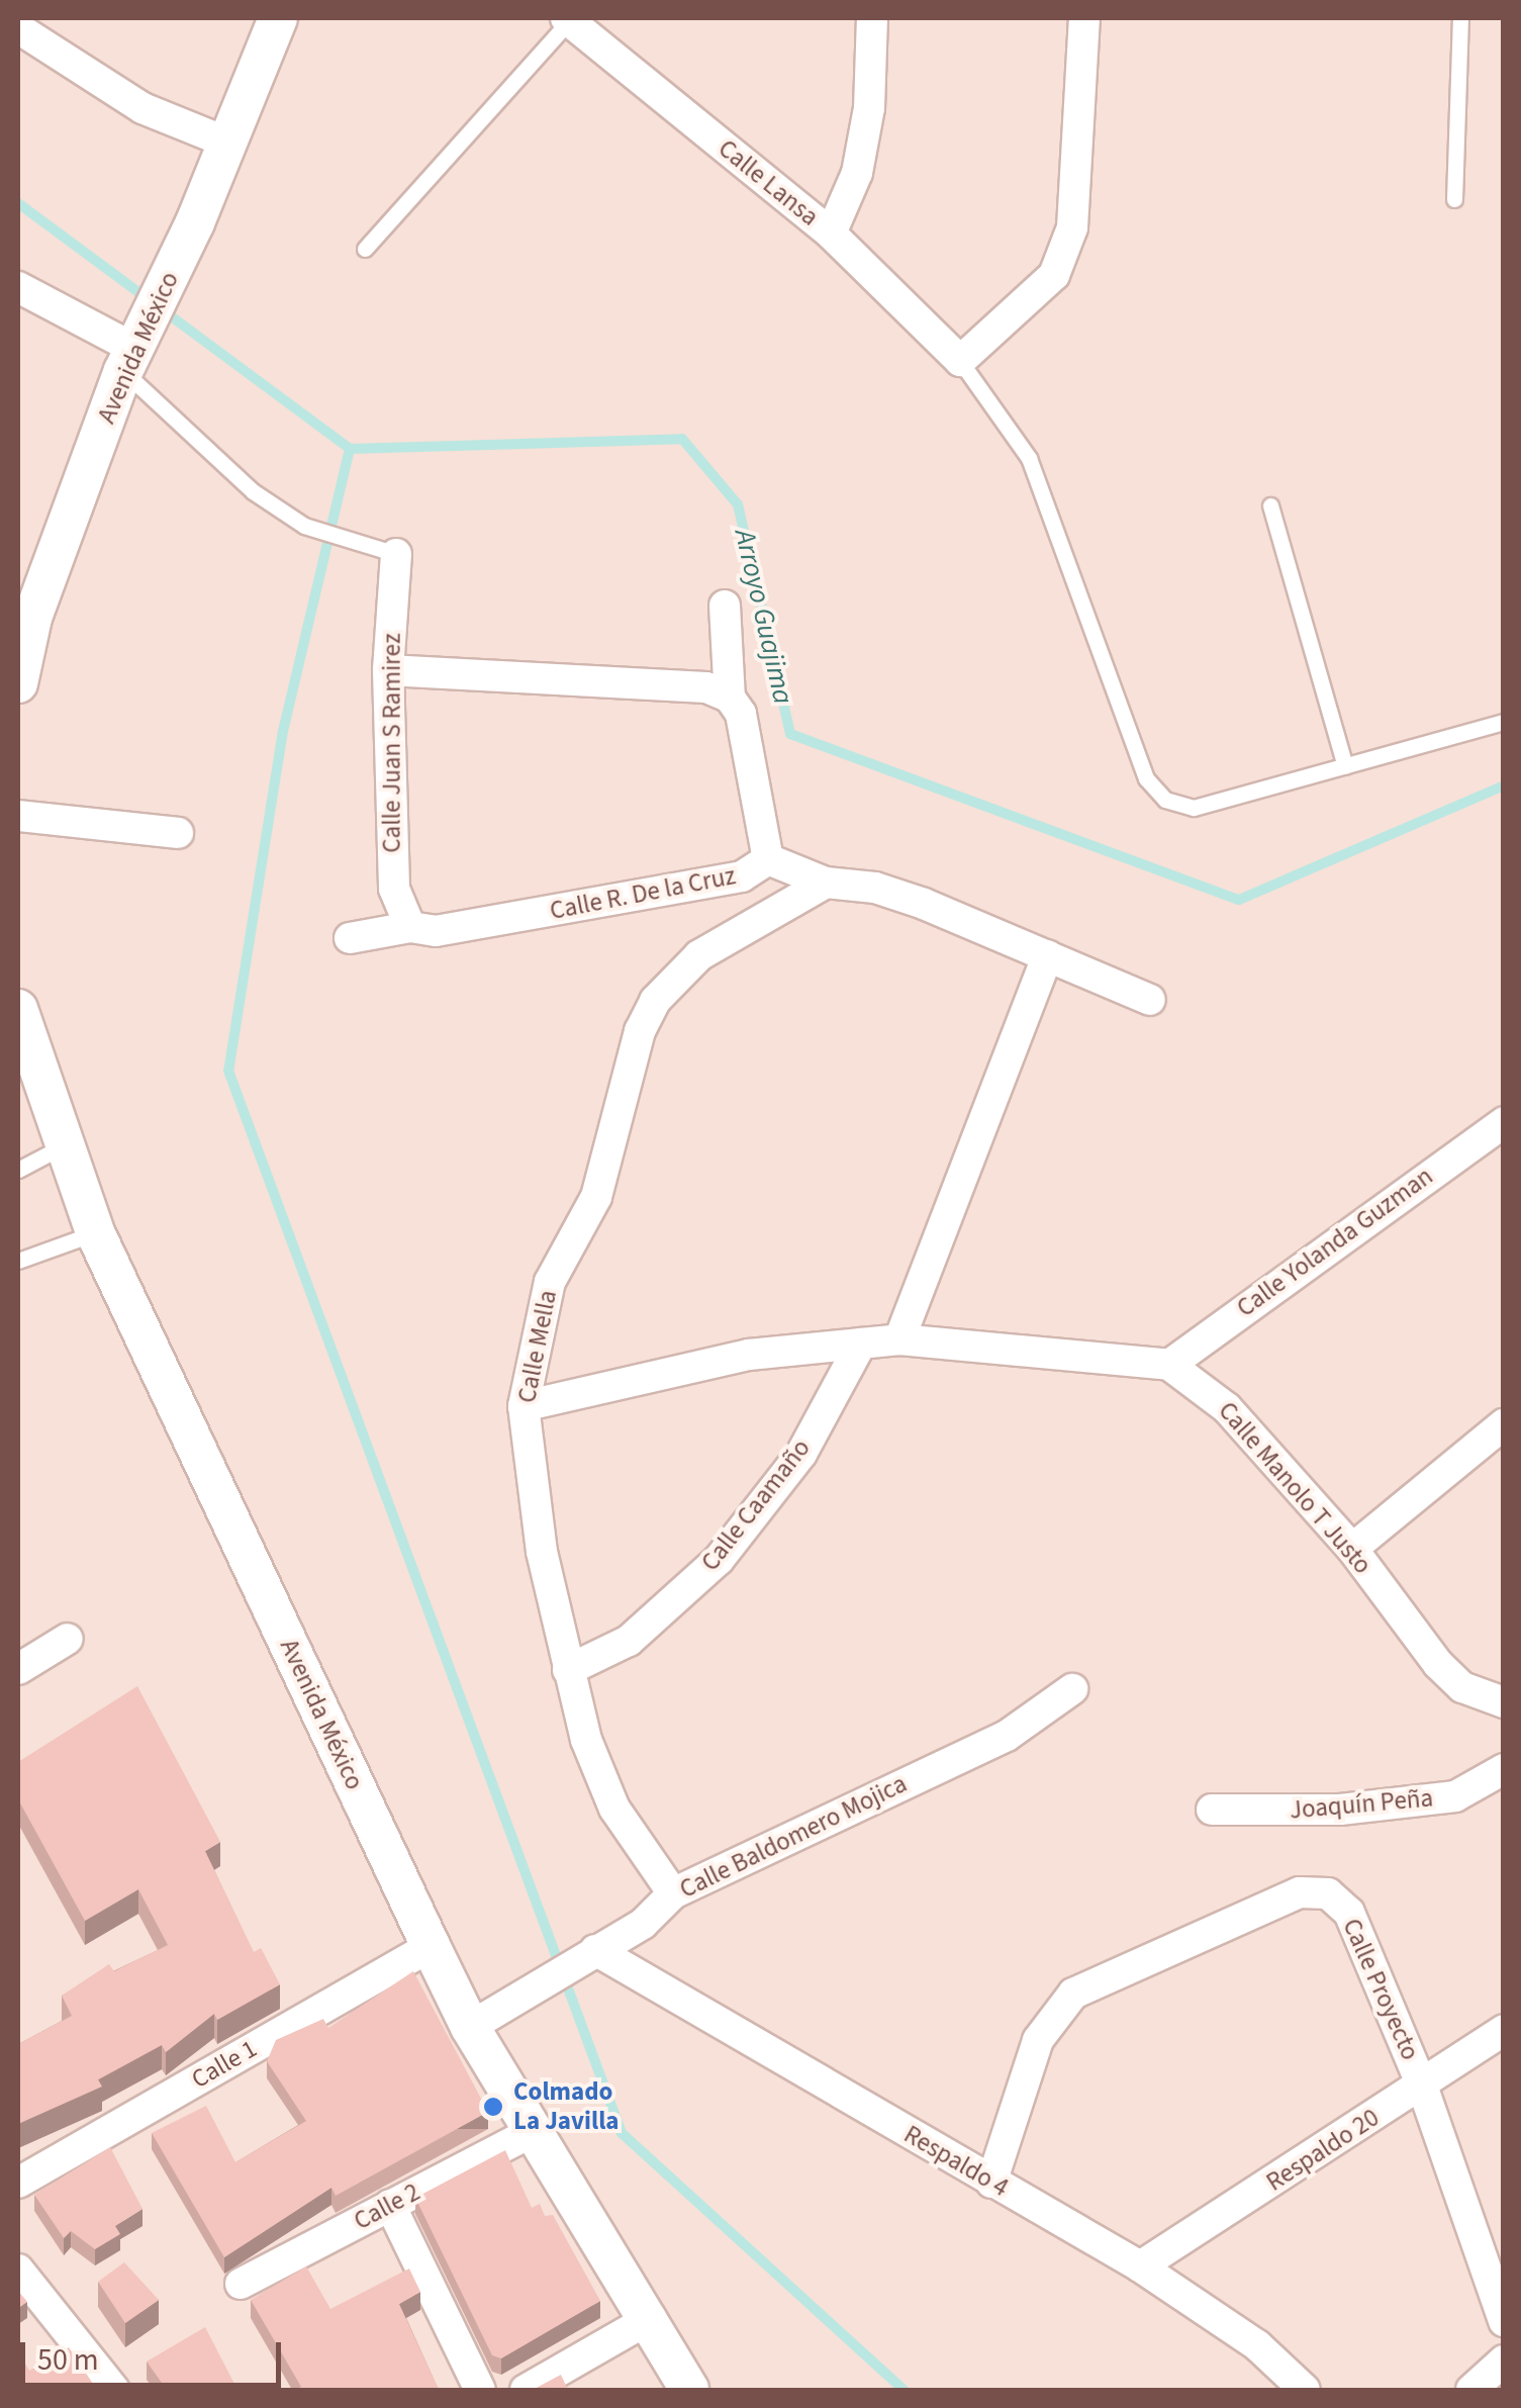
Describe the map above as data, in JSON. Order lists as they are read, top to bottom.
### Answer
{
  "streets": {
    "street": [
      "Calle Lansa",
      "Avenida México",
      "Calle Juan S Ramirez",
      "Calle R. De la Cruz",
      "Calle Yolanda Guzman",
      "Calle Mella",
      "Calle Manolo T Justo",
      "Calle Caamaño",
      "Joaquín Peña",
      "Calle Baldomero Mojica",
      "Calle Proyecto",
      "Calle 1",
      "Respaldo 20",
      "Respaldo 4",
      "Calle 2"
    ]
  },
  "crossings": [
    ["Avenida México", "Calle Baldomero Mojica"],
    ["Avenida México", "Calle 1"],
    ["Avenida México", "Calle 2"],
    ["Calle Juan S Ramirez", "Calle R. De la Cruz"],
    ["Calle R. De la Cruz", "Calle Mella"],
    ["Calle Yolanda Guzman", "Calle Manolo T Justo"],
    ["Calle Mella", "Calle Caamaño"],
    ["Calle Mella", "Calle Baldomero Mojica"],
    ["Calle Baldomero Mojica", "Respaldo 4"],
    ["Calle Proyecto", "Respaldo 20"],
    ["Calle Proyecto", "Respaldo 4"],
    ["Respaldo 20", "Respaldo 4"]
  ],
  "water": ["Arroyo Guajima"],
  "places": ["Colmado La Javilla"],
  "scale_bar": "50 m"
}
